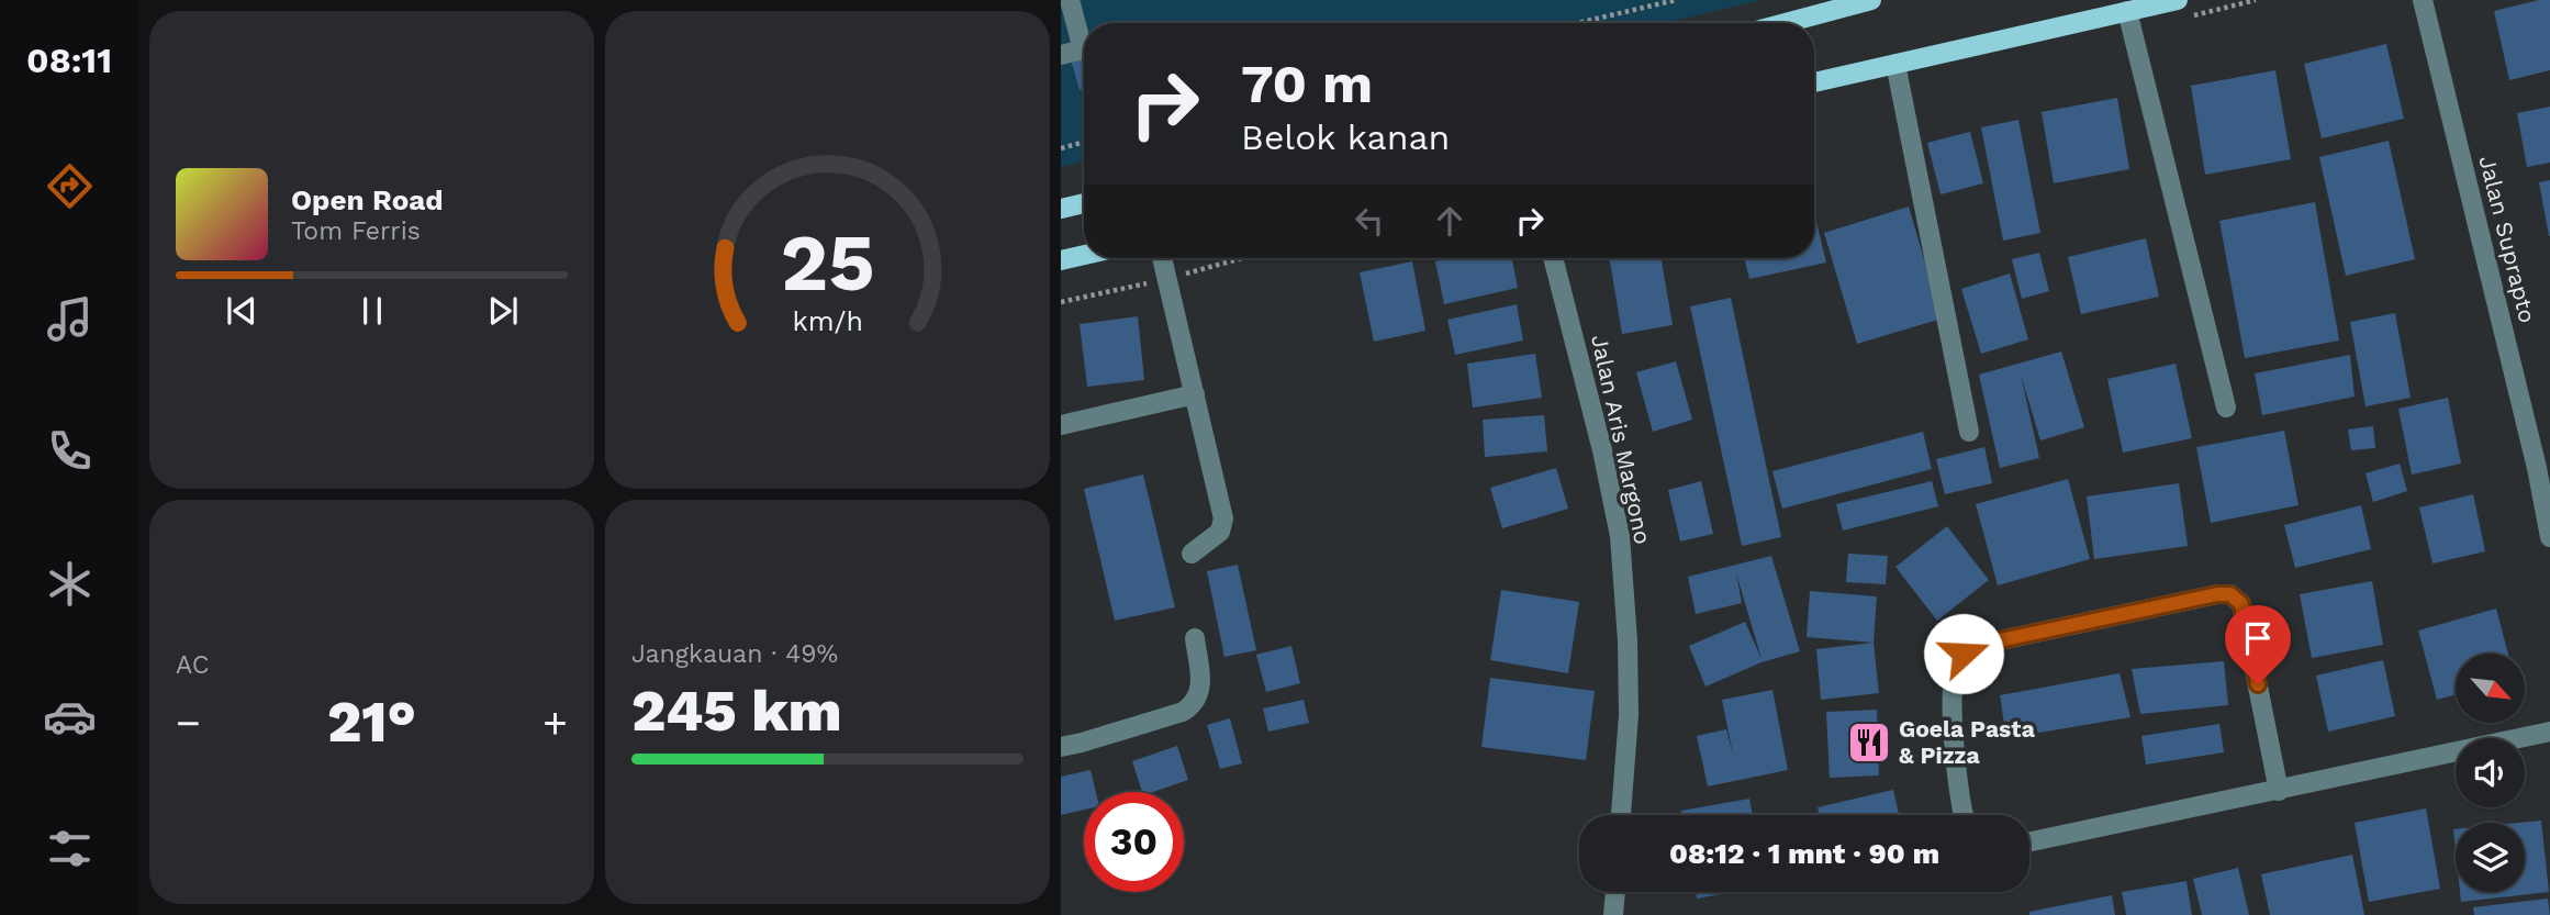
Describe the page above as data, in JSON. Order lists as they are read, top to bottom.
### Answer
{
  "streets": {
    "street": ["Jalan Suprapto", "Jalan Aris Margono"]
  },
  "places": {
    "restaurant": ["Goela Pasta & Pizza"]
  },
  "north": "bottom right",
  "page": {
    "tabs": "08:11",
    "turn": ["70 m", "Belok kanan"],
    "song": ["Open Road", "Tom Ferris"],
    "tile": [
      "AC",
      ["Jangkauan · 49%", "245 km"]
    ],
    "heat": ["−", "21°", "+"],
    "limit": "30",
    "trip": "08:12 · 1 mnt · 90 m",
    "gauge": ["25", "km/h"]
  }
}
